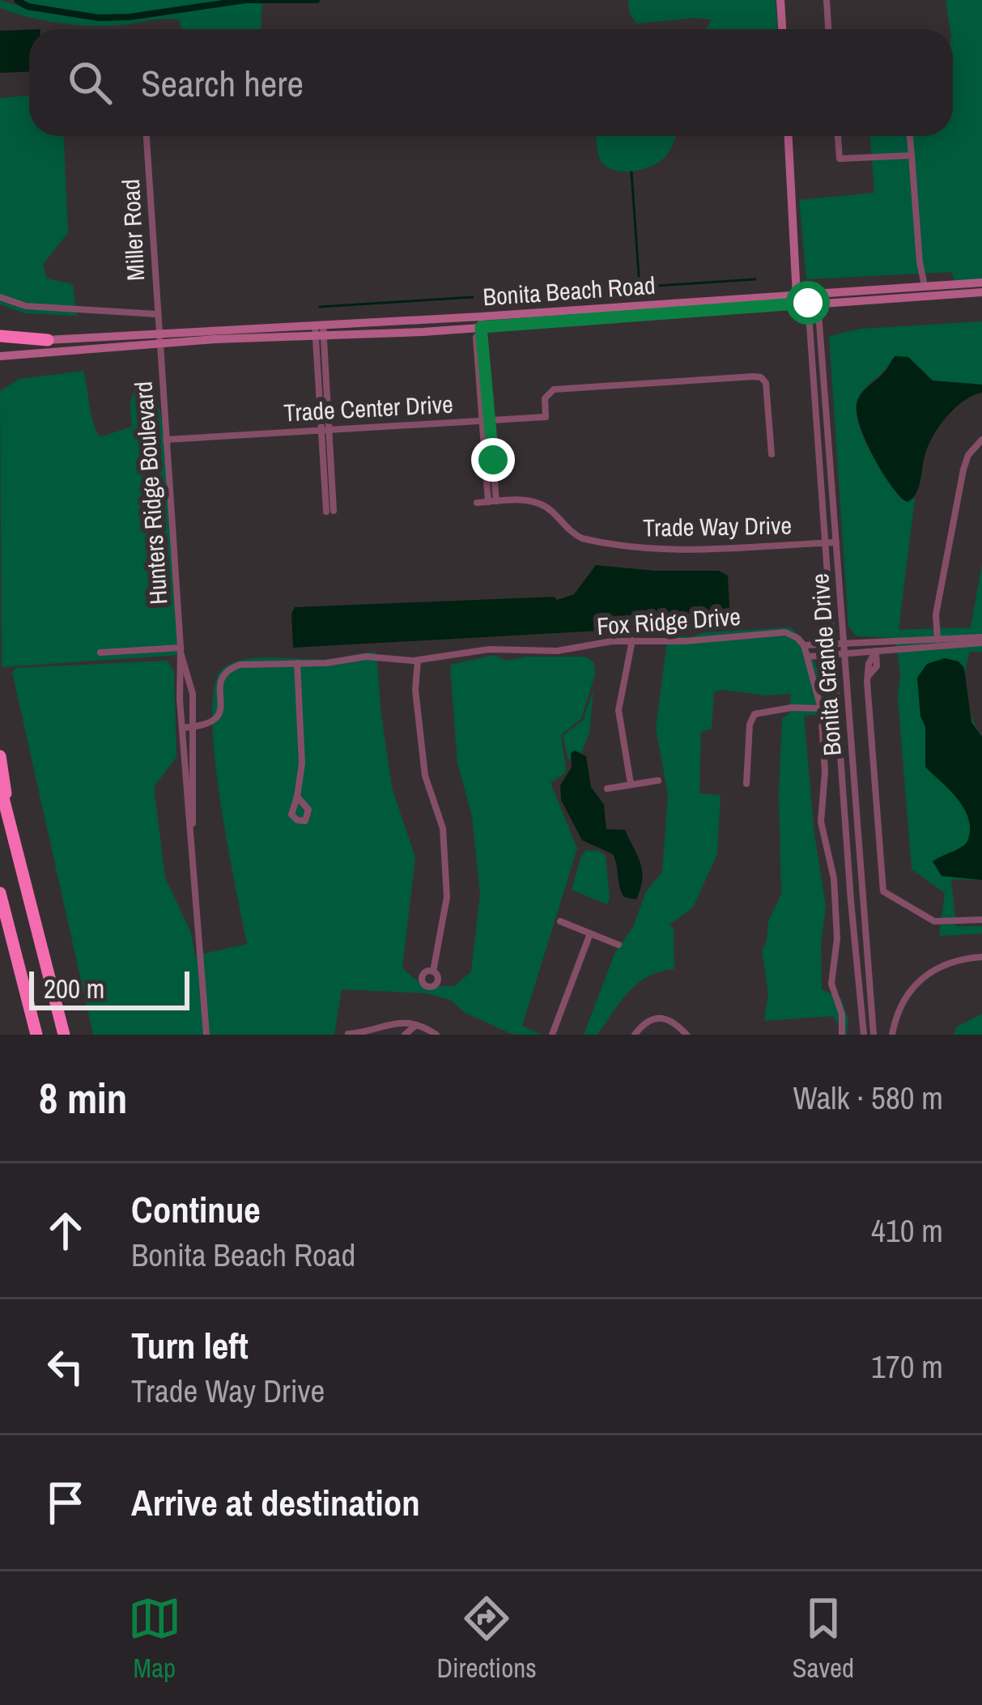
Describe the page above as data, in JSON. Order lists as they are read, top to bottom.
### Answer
{
  "streets": {
    "street": [
      "Miller Road",
      "Bonita Beach Road",
      "Trade Center Drive",
      "Hunters Ridge Boulevard",
      "Trade Way Drive",
      "Fox Ridge Drive",
      "Bonita Grande Drive"
    ]
  },
  "crossings": [
    ["Miller Road", "Bonita Beach Road"],
    ["Miller Road", "Hunters Ridge Boulevard"],
    ["Bonita Beach Road", "Hunters Ridge Boulevard"],
    ["Bonita Beach Road", "Bonita Grande Drive"],
    ["Trade Center Drive", "Hunters Ridge Boulevard"],
    ["Hunters Ridge Boulevard", "Fox Ridge Drive"],
    ["Trade Way Drive", "Bonita Grande Drive"],
    ["Fox Ridge Drive", "Bonita Grande Drive"]
  ],
  "scale_bar": "200 m",
  "page": {
    "search": "Search here",
    "scale": "200 m",
    "heading": ["8 min", "Walk · 580 m"],
    "list": [
      ["Continue", "Bonita Beach Road", "410 m"],
      ["Turn left", "Trade Way Drive", "170 m"],
      "Arrive at destination"
    ],
    "nav": ["Map", "Directions", "Saved"]
  }
}
